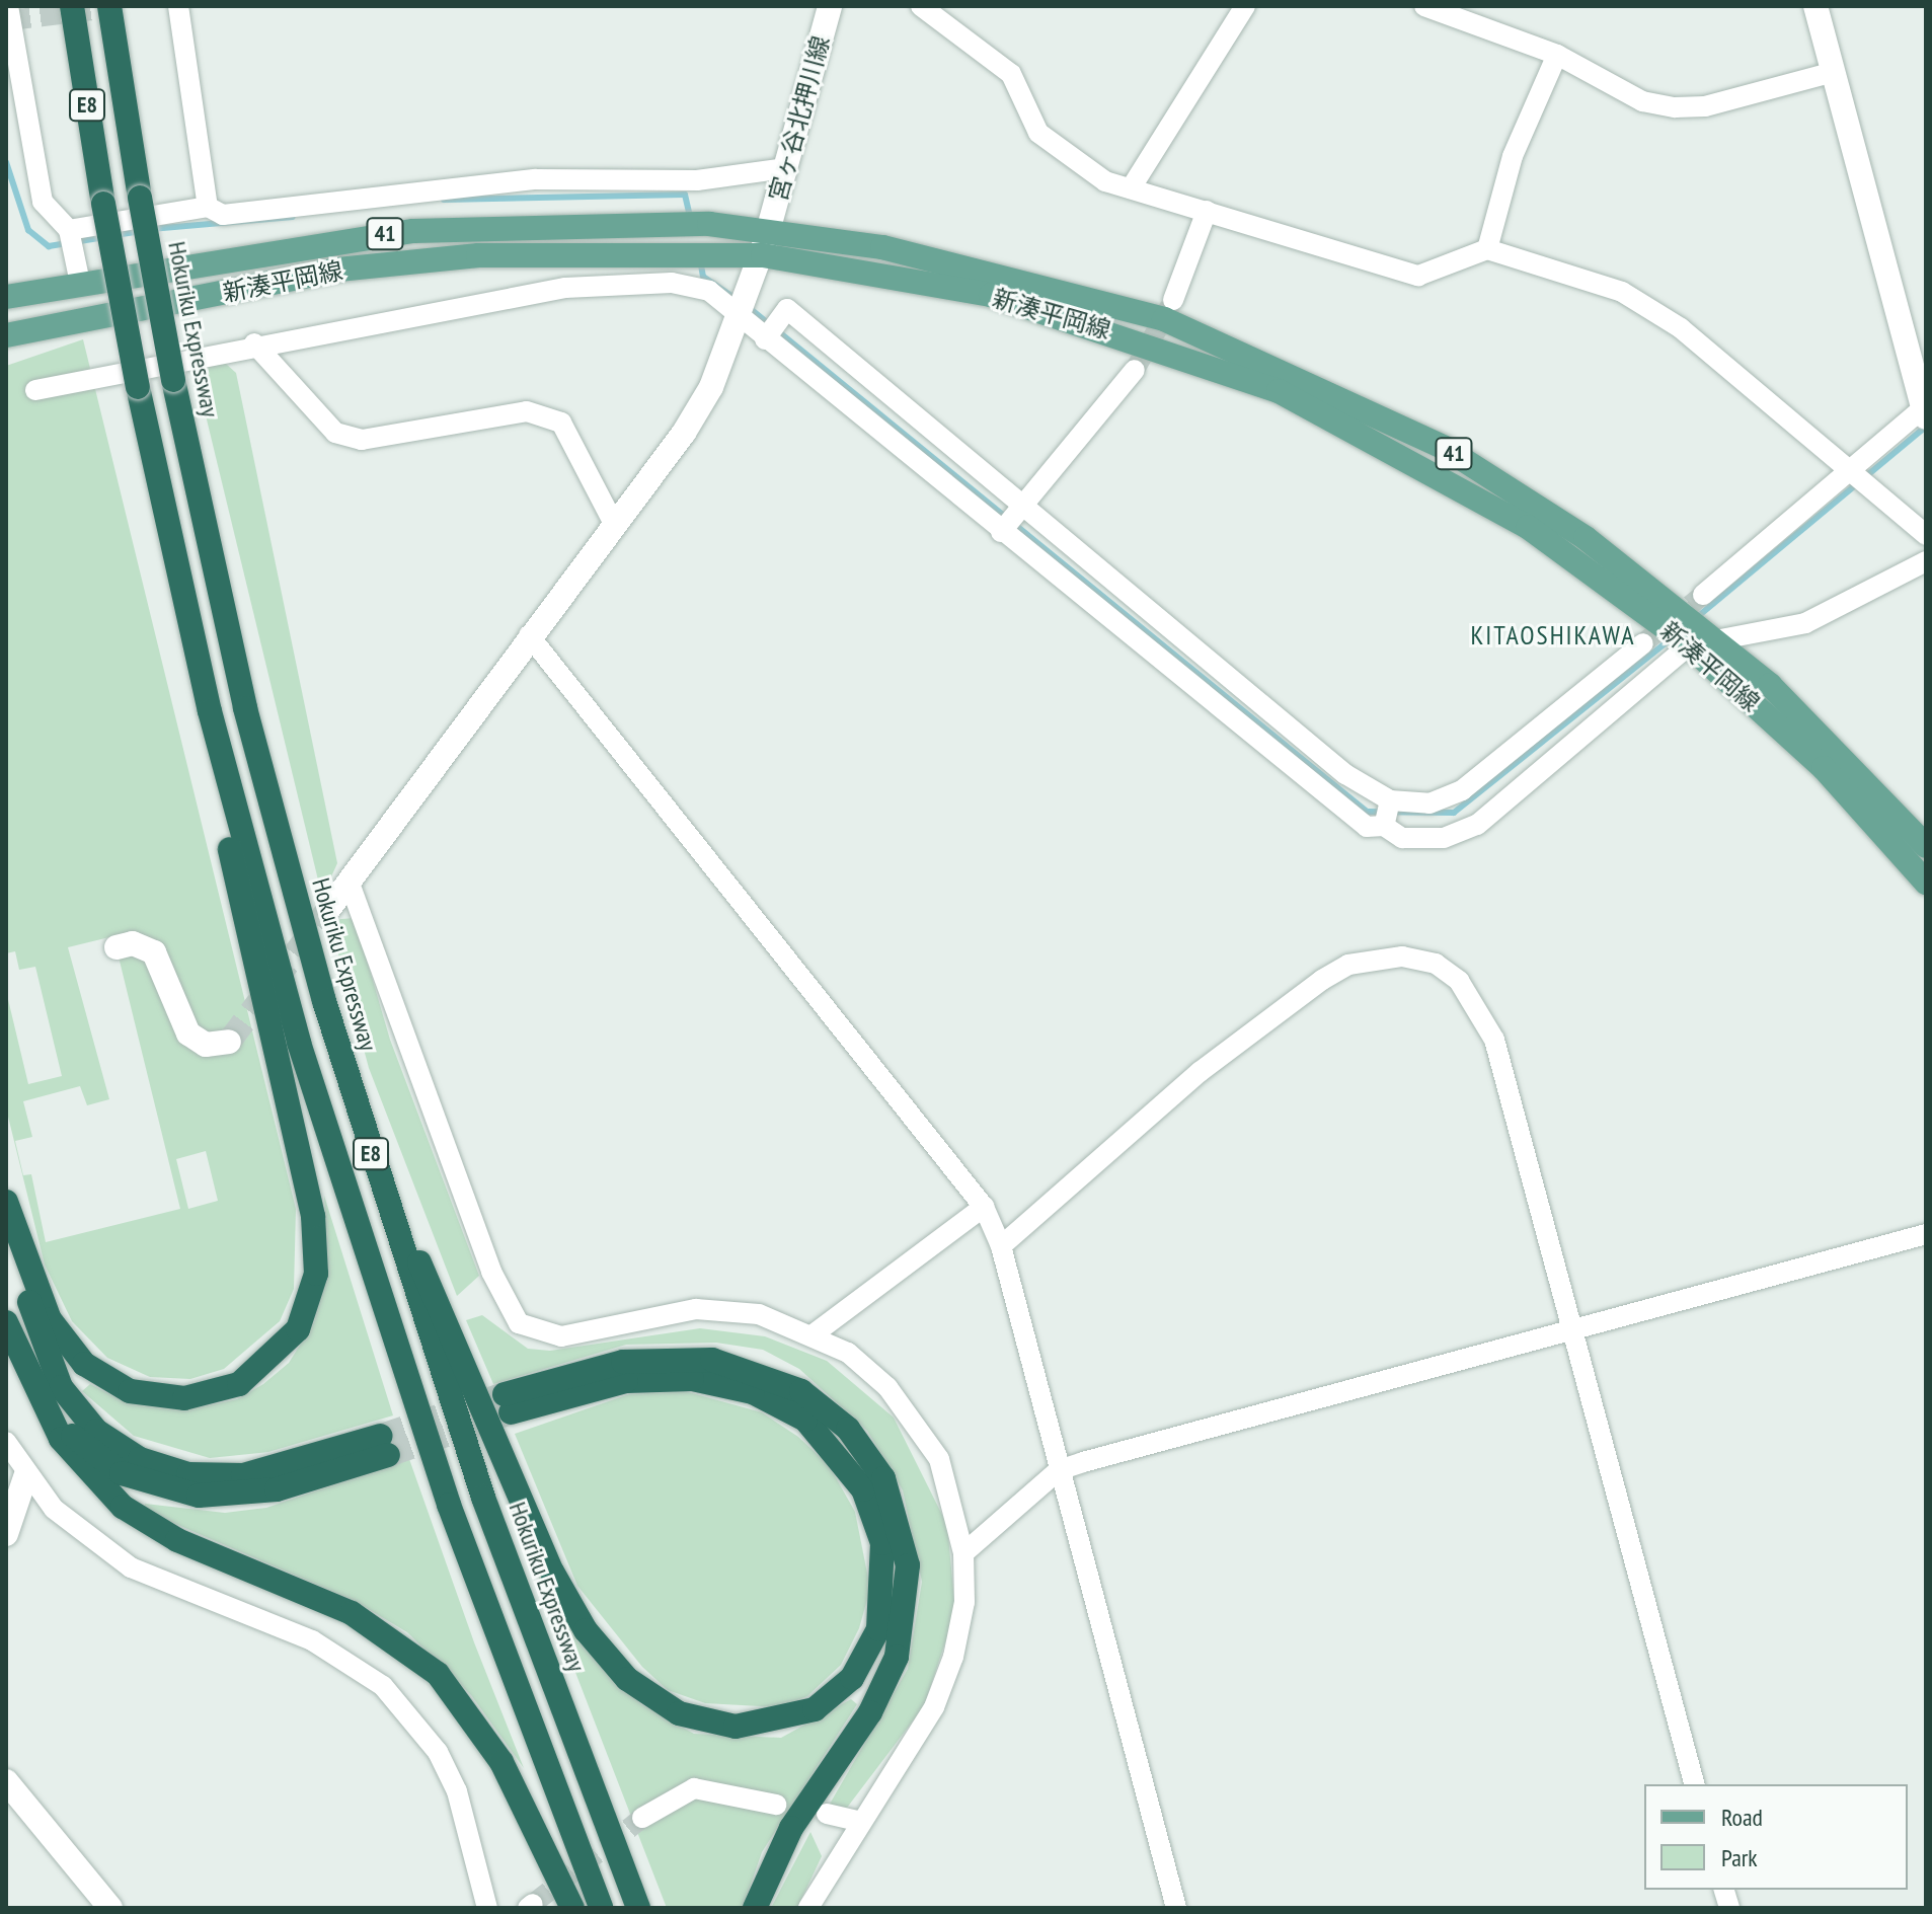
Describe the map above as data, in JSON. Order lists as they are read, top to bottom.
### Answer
{
  "streets": {
    "highway": ["E8", "Hokuriku Expressway"],
    "main road": ["41", "新湊平岡線"],
    "street": ["宮ヶ谷北押川線"]
  },
  "crossings": [
    ["宮ヶ谷北押川線", "新湊平岡線"]
  ],
  "districts": ["KITAOSHIKAWA"],
  "legend": ["Road", "Park"]
}
